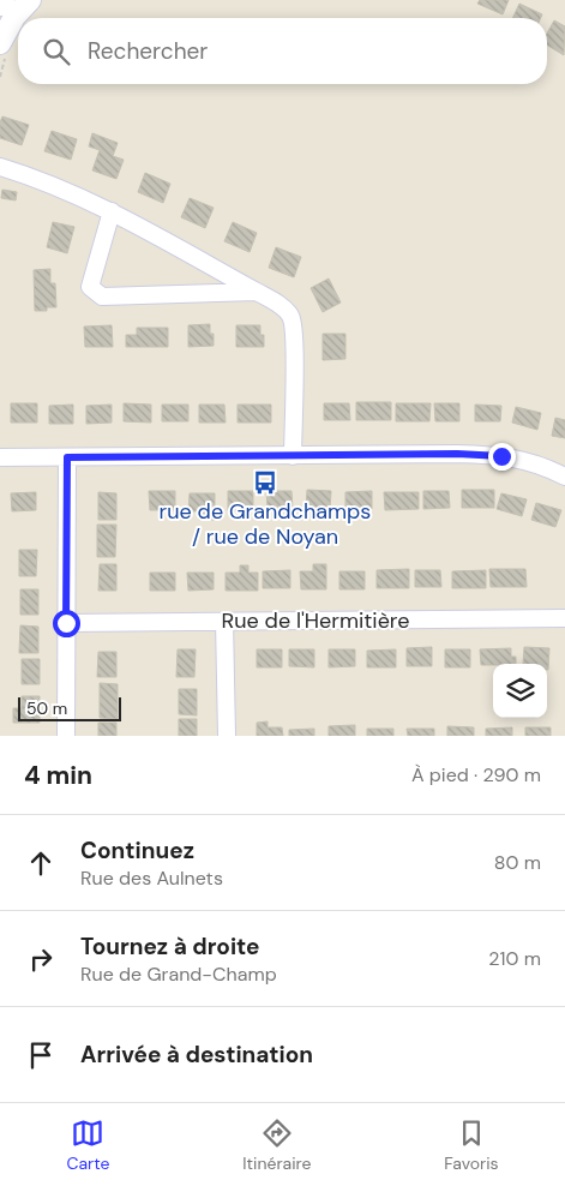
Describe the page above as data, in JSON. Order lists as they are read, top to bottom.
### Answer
{
  "streets": {
    "street": ["Rue de l'Hermitière"]
  },
  "places": {
    "bus stop": ["rue de Grandchamps / rue de Noyan"]
  },
  "scale_bar": "50 m",
  "page": {
    "search": "Rechercher",
    "scale": "50 m",
    "heading": ["4 min", "À pied · 290 m"],
    "list": [
      ["Continuez", "Rue des Aulnets", "80 m"],
      ["Tournez à droite", "Rue de Grand-Champ", "210 m"],
      "Arrivée à destination"
    ],
    "nav": ["Carte", "Itinéraire", "Favoris"]
  }
}
